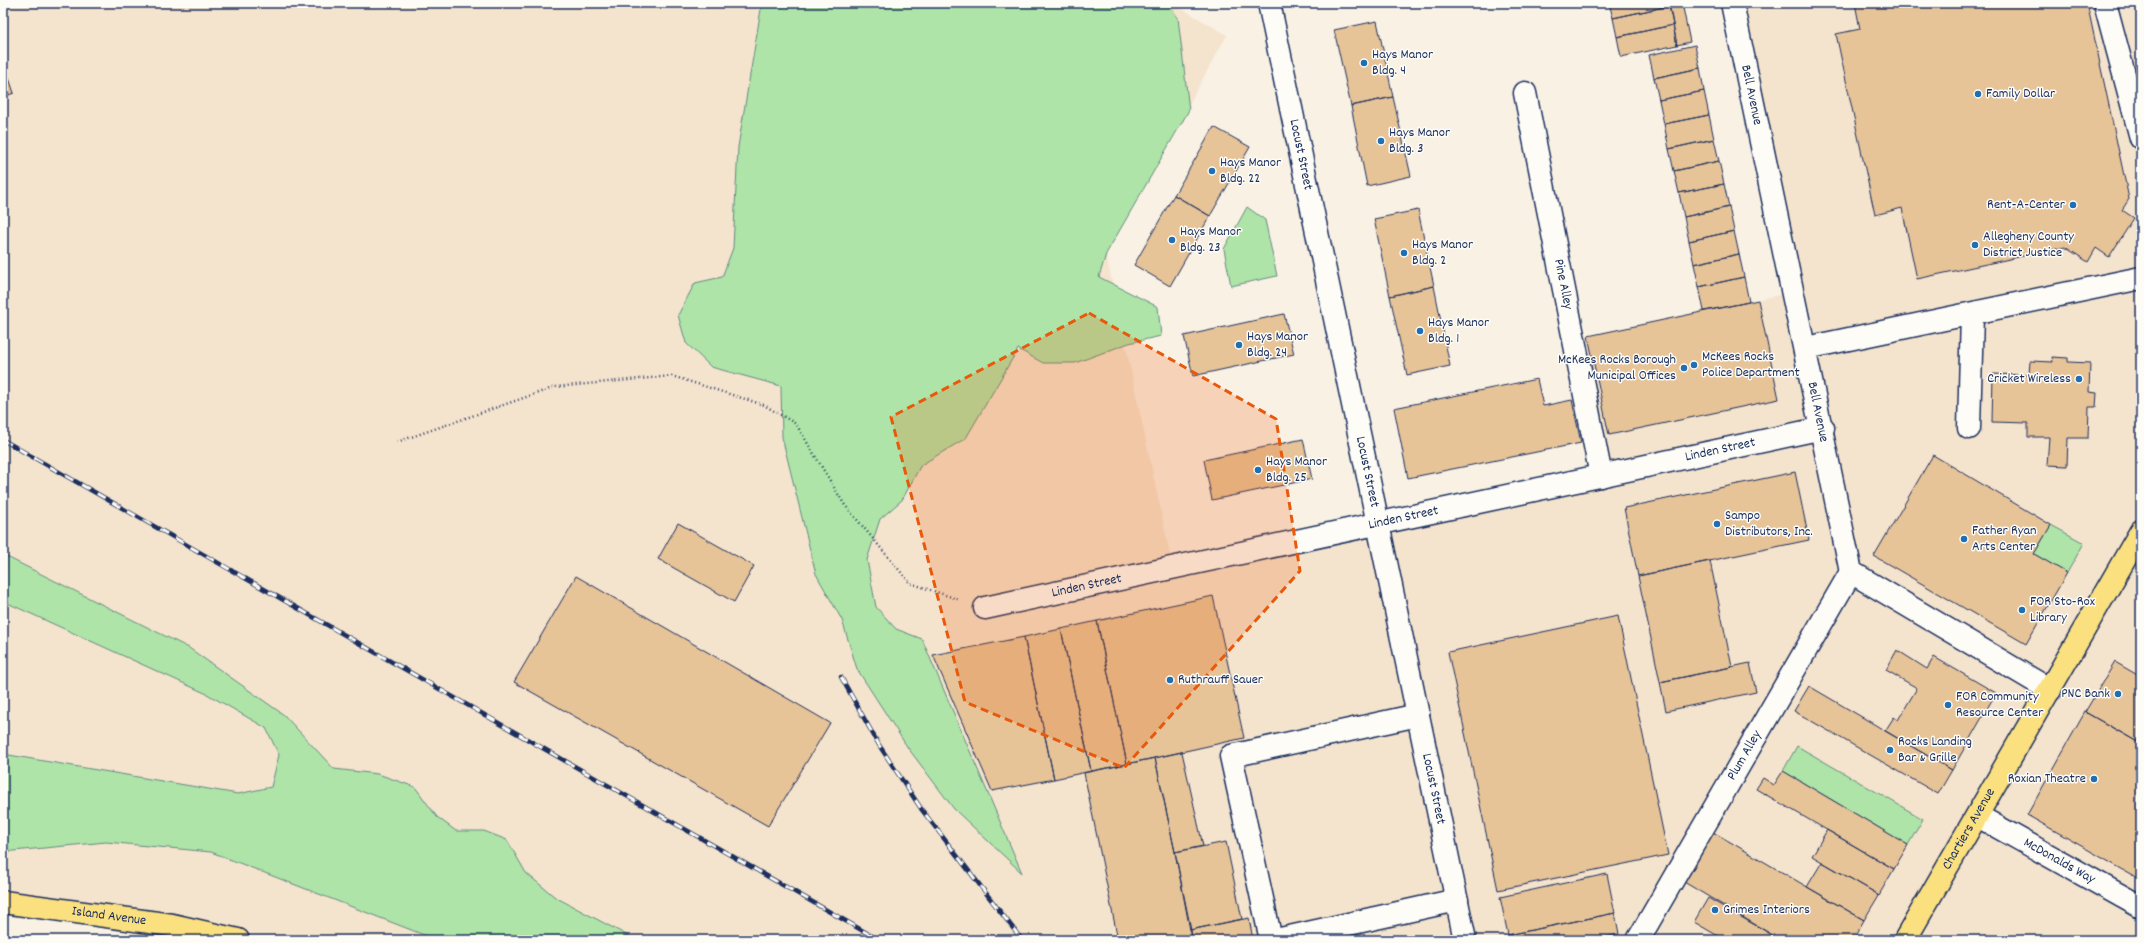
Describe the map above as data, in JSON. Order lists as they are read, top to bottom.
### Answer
{
  "streets": {
    "main road": ["Chartiers Avenue", "Island Avenue"],
    "street": [
      "Bell Avenue",
      "Locust Street",
      "Pine Alley",
      "Linden Street",
      "Plum Alley",
      "McDonalds Way"
    ]
  },
  "crossings": [
    ["Bell Avenue", "Linden Street"],
    ["Bell Avenue", "Plum Alley"],
    ["Locust Street", "Linden Street"],
    ["Pine Alley", "Linden Street"],
    ["Chartiers Avenue", "McDonalds Way"]
  ],
  "places": [
    "Hays Manor Bldg. 4",
    "Family Dollar",
    "Hays Manor Bldg. 3",
    "Hays Manor Bldg. 22",
    "Rent-A-Center",
    "Hays Manor Bldg. 23",
    "Allegheny County District Justice",
    "Hays Manor Bldg. 2",
    "Hays Manor Bldg. 1",
    "Hays Manor Bldg. 24",
    "McKees Rocks Police Department",
    "McKees Rocks Borough Municipal Offices",
    "Cricket Wireless",
    "Hays Manor Bldg. 25",
    "Sampo Distributors, Inc.",
    "Father Ryan Arts Center",
    "FOR Sto-Rox Library",
    "Ruthrauff Sauer",
    "PNC Bank",
    "FOR Community Resource Center",
    "Rocks Landing Bar & Grille",
    "Roxian Theatre",
    "Grimes Interiors"
  ]
}
